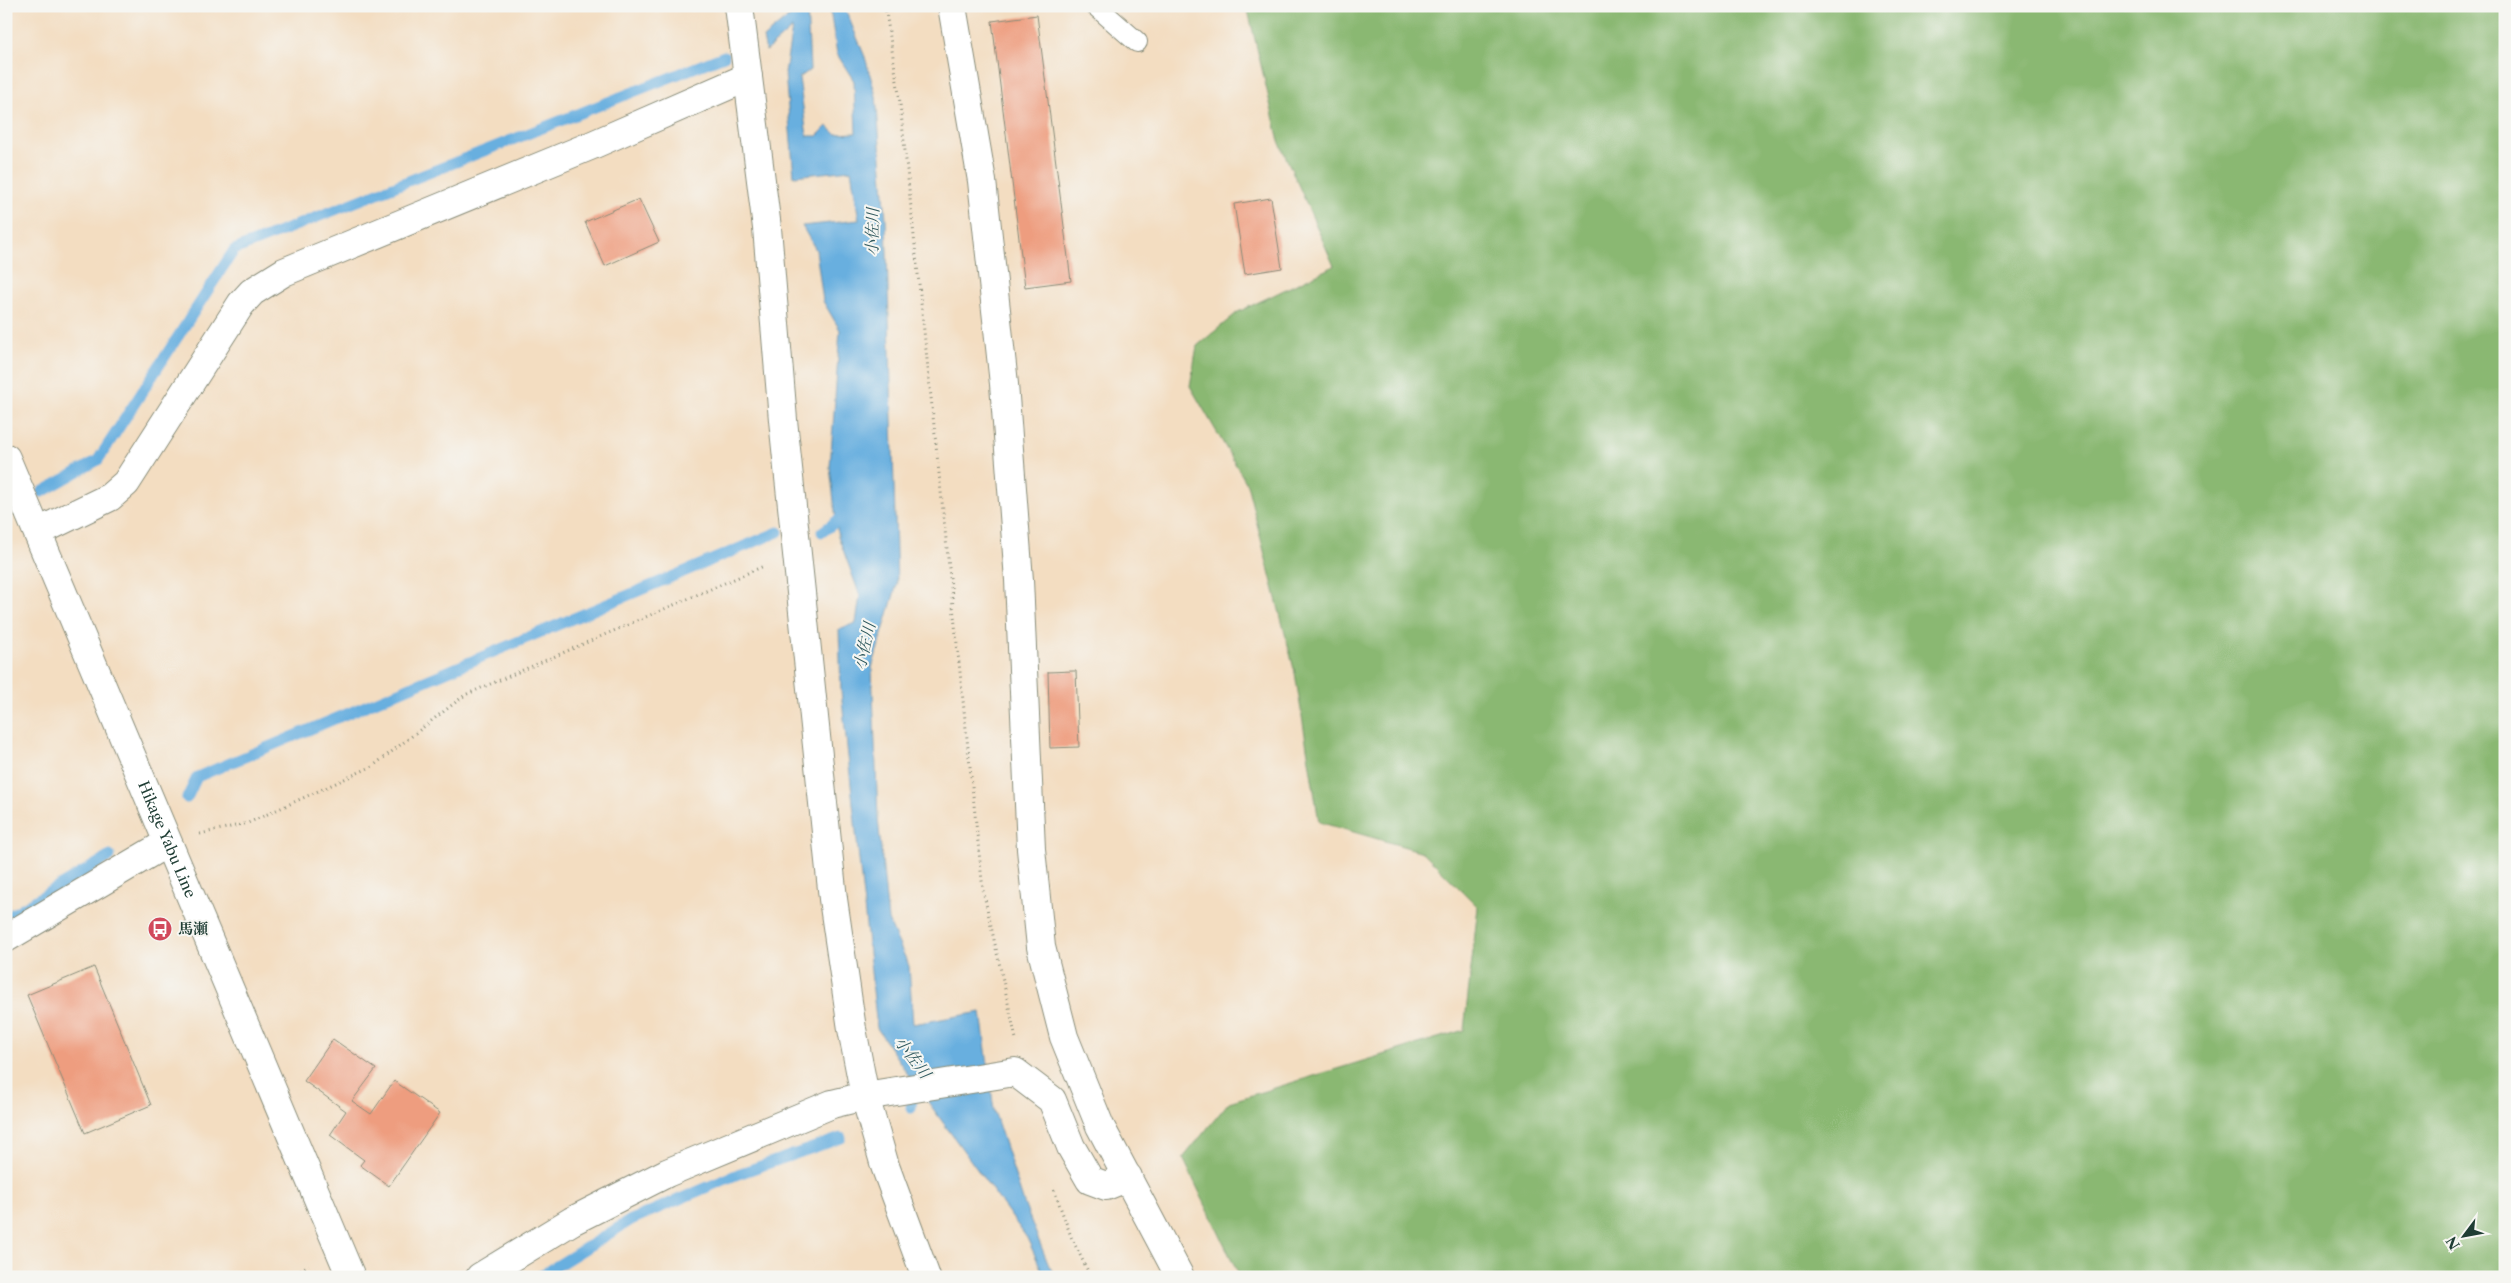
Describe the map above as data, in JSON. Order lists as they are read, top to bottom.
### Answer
{
  "streets": {
    "street": ["Hikage Yabu Line"]
  },
  "water": ["小佐川"],
  "places": {
    "bus stop": ["馬瀬"]
  },
  "north": "bottom left"
}
